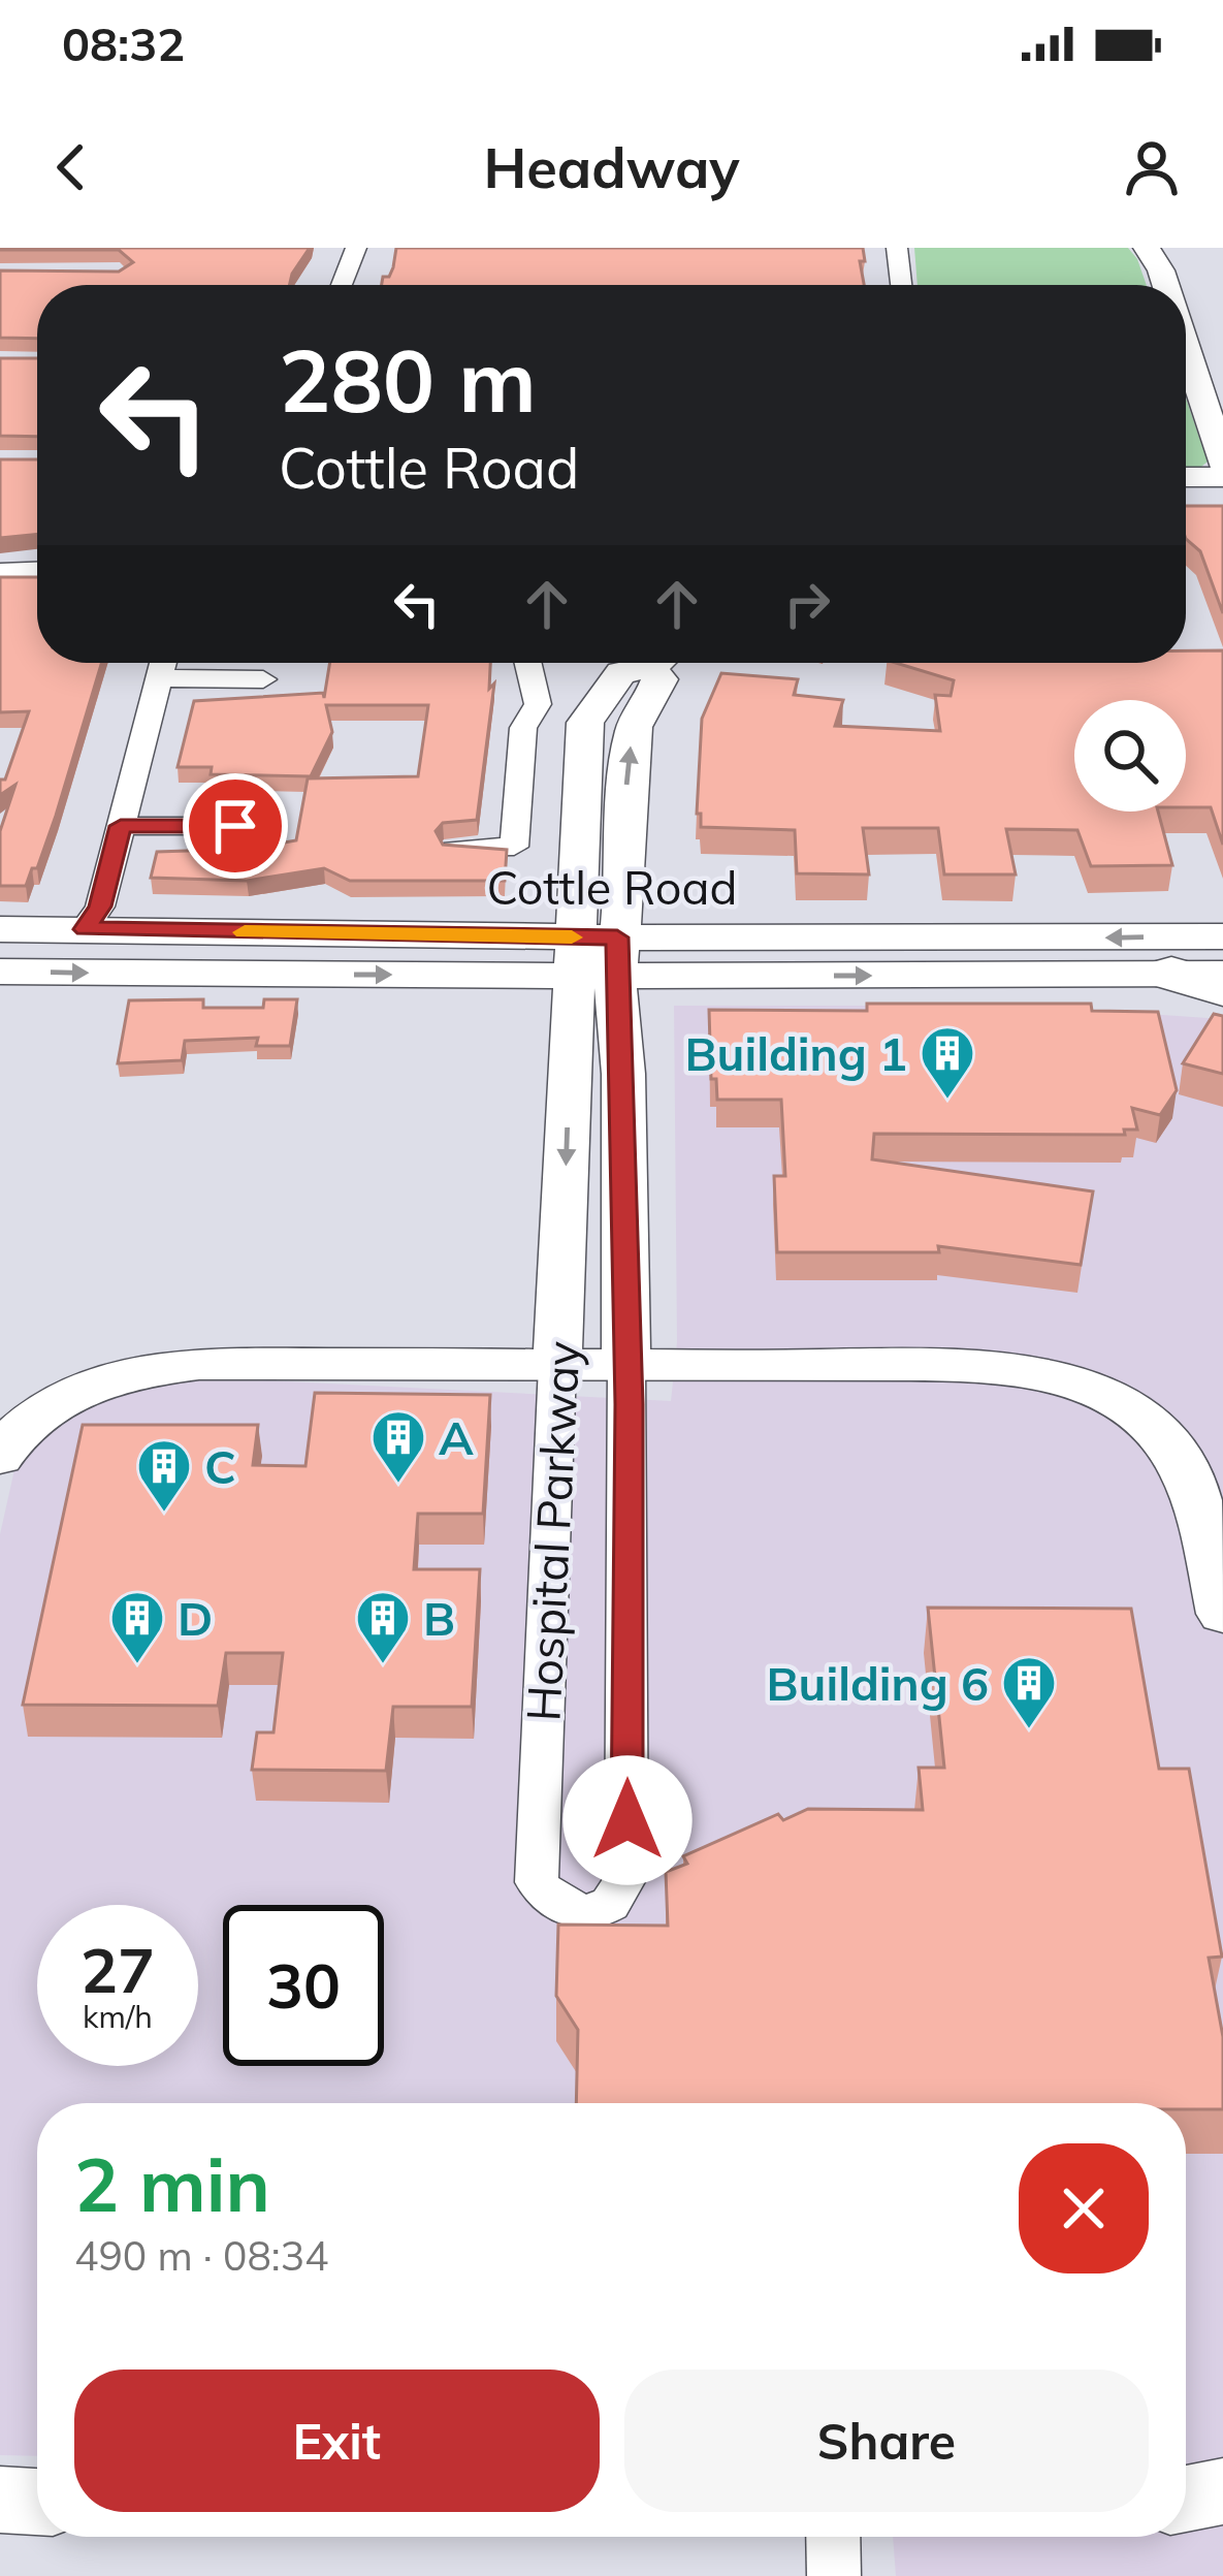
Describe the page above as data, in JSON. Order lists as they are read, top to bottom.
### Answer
{
  "streets": {
    "street": ["Cottle Road", "Hospital Parkway"]
  },
  "crossings": [
    ["Cottle Road", "Hospital Parkway"]
  ],
  "places": {
    "building": [
      "Building 1",
      "A",
      "C",
      "D",
      "B",
      "Building 6"
    ]
  },
  "page": {
    "status": "08:32",
    "header": "Headway",
    "turn": ["280 m", "Cottle Road"],
    "speed": "27 km/h",
    "limit": "30",
    "heading": ["2 min", "490 m · 08:34"],
    "buttons": ["Exit", "Share"]
  }
}
